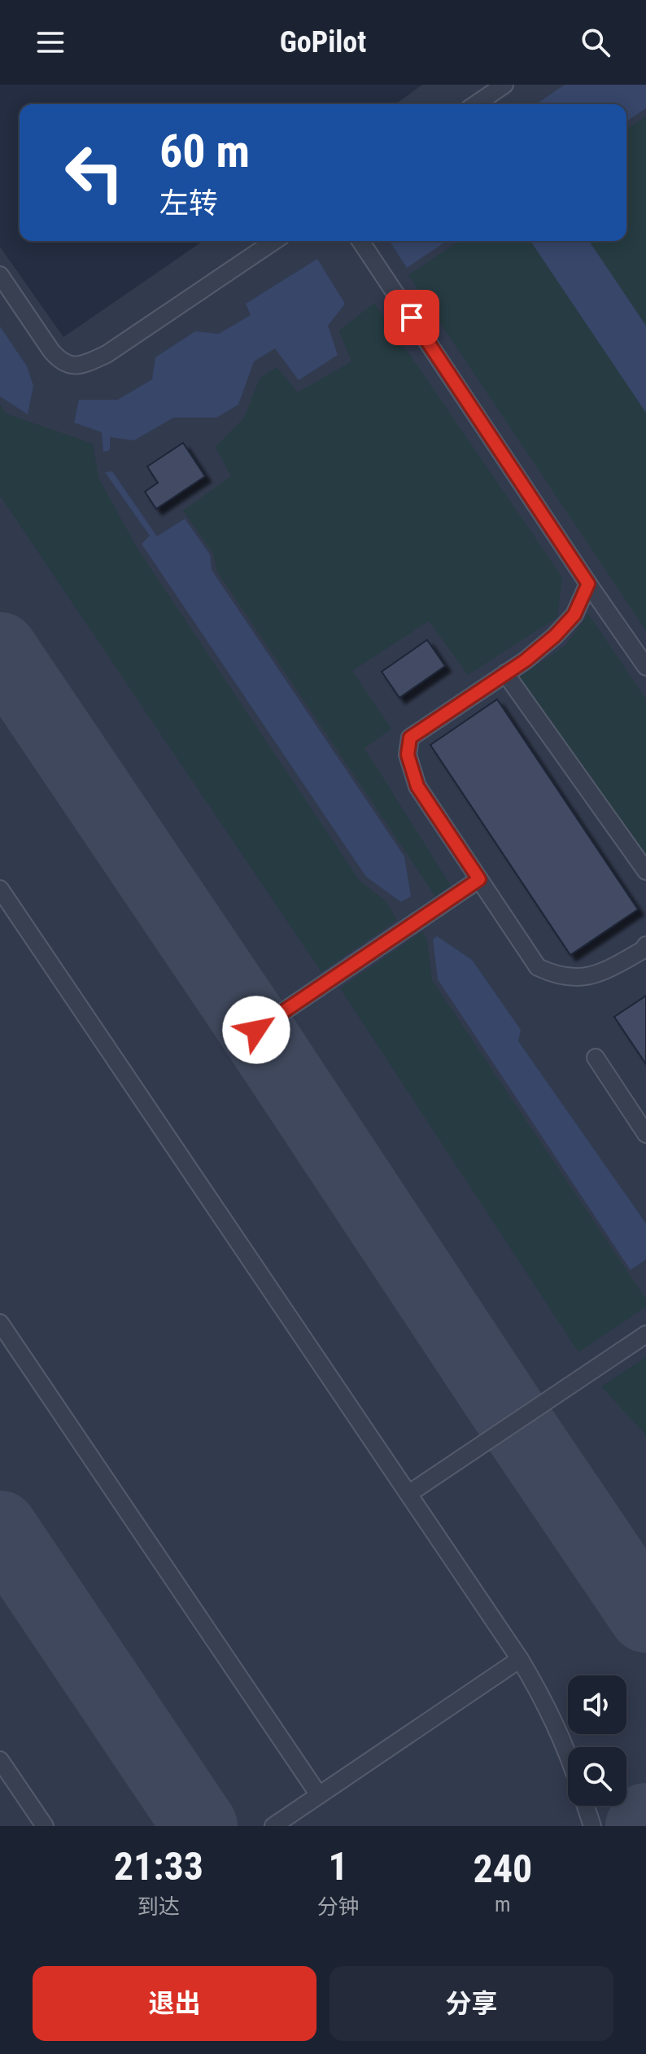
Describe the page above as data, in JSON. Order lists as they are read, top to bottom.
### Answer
{
  "page": {
    "header": "GoPilot",
    "turn": ["60 m", "左转"],
    "eta": [
      "21:33",
      "到达",
      "1",
      "分钟",
      "240",
      "m"
    ],
    "buttons": ["退出", "分享"]
  }
}
